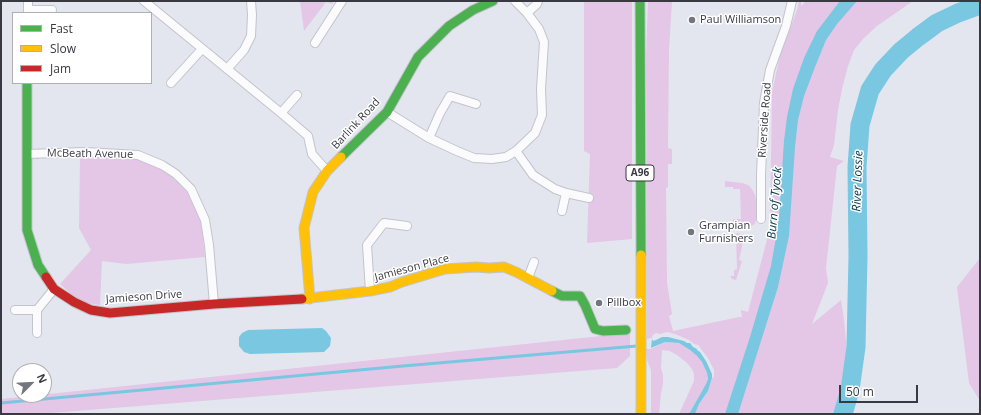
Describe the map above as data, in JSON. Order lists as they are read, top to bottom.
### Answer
{
  "streets": {
    "main road": [
      "Barlink Road",
      "A96",
      "Jamieson Place",
      "Jamieson Drive"
    ],
    "street": ["Riverside Road", "McBeath Avenue"]
  },
  "crossings": [
    ["Barlink Road", "Jamieson Place"],
    ["Barlink Road", "Jamieson Drive"],
    ["McBeath Avenue", "Jamieson Drive"],
    ["Jamieson Place", "Jamieson Drive"]
  ],
  "water": ["River Lossie", "Burn of Tyock"],
  "places": ["Paul Williamson", "Grampian Furnishers", "Pillbox"],
  "legend": ["Fast", "Slow", "Jam"],
  "scale_bar": "50 m",
  "north": "top right"
}
